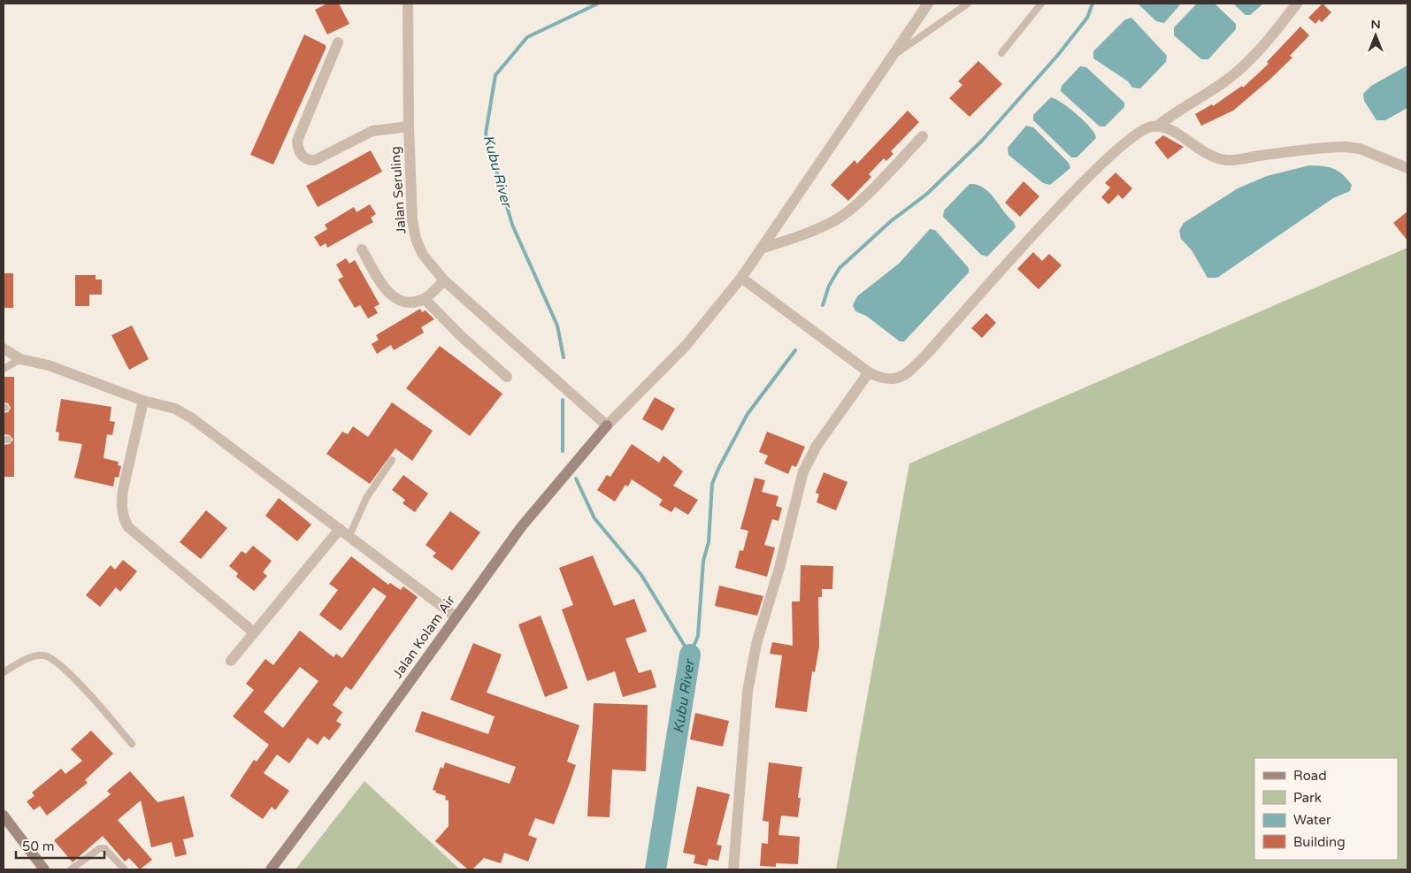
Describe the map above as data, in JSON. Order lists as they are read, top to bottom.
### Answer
{
  "streets": {
    "street": ["Jalan Seruling", "Jalan Kolam Air"]
  },
  "crossings": [
    ["Jalan Seruling", "Jalan Kolam Air"]
  ],
  "water": ["Kubu River"],
  "legend": [
    "Road",
    "Park",
    "Water",
    "Building"
  ],
  "scale_bar": "50 m",
  "north": "top"
}
